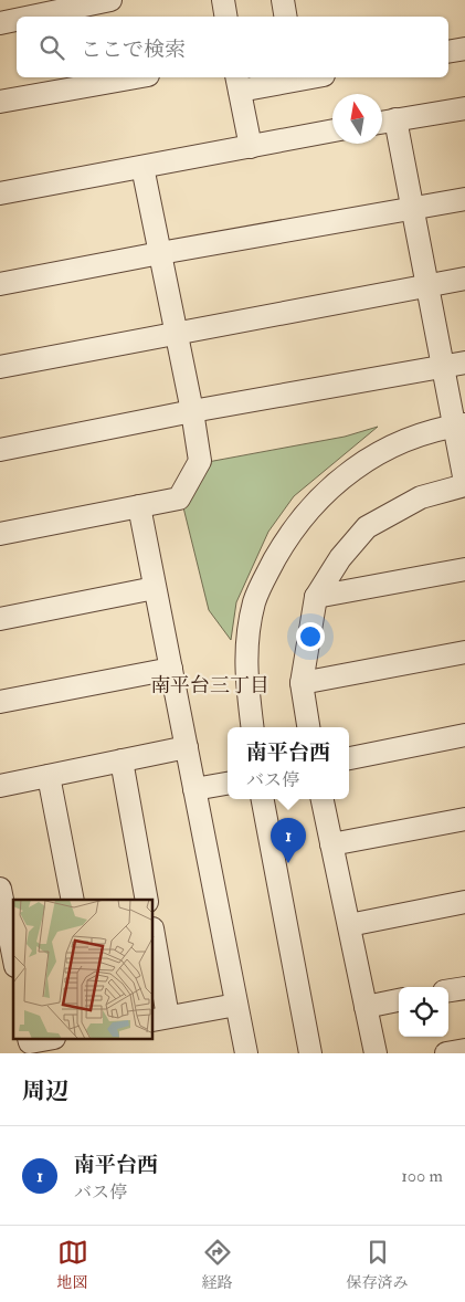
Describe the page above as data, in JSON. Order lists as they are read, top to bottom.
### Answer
{
  "districts": ["南平台三丁目"],
  "north": "top",
  "page": {
    "search": "ここで検索",
    "popup": ["南平台西", "バス停"],
    "pins": "1",
    "heading": "周辺",
    "list": [
      {
        "mark": "1",
        "name": "南平台西",
        "note": "バス停",
        "value": "100 m"
      }
    ],
    "nav": ["地図", "経路", "保存済み"]
  }
}
